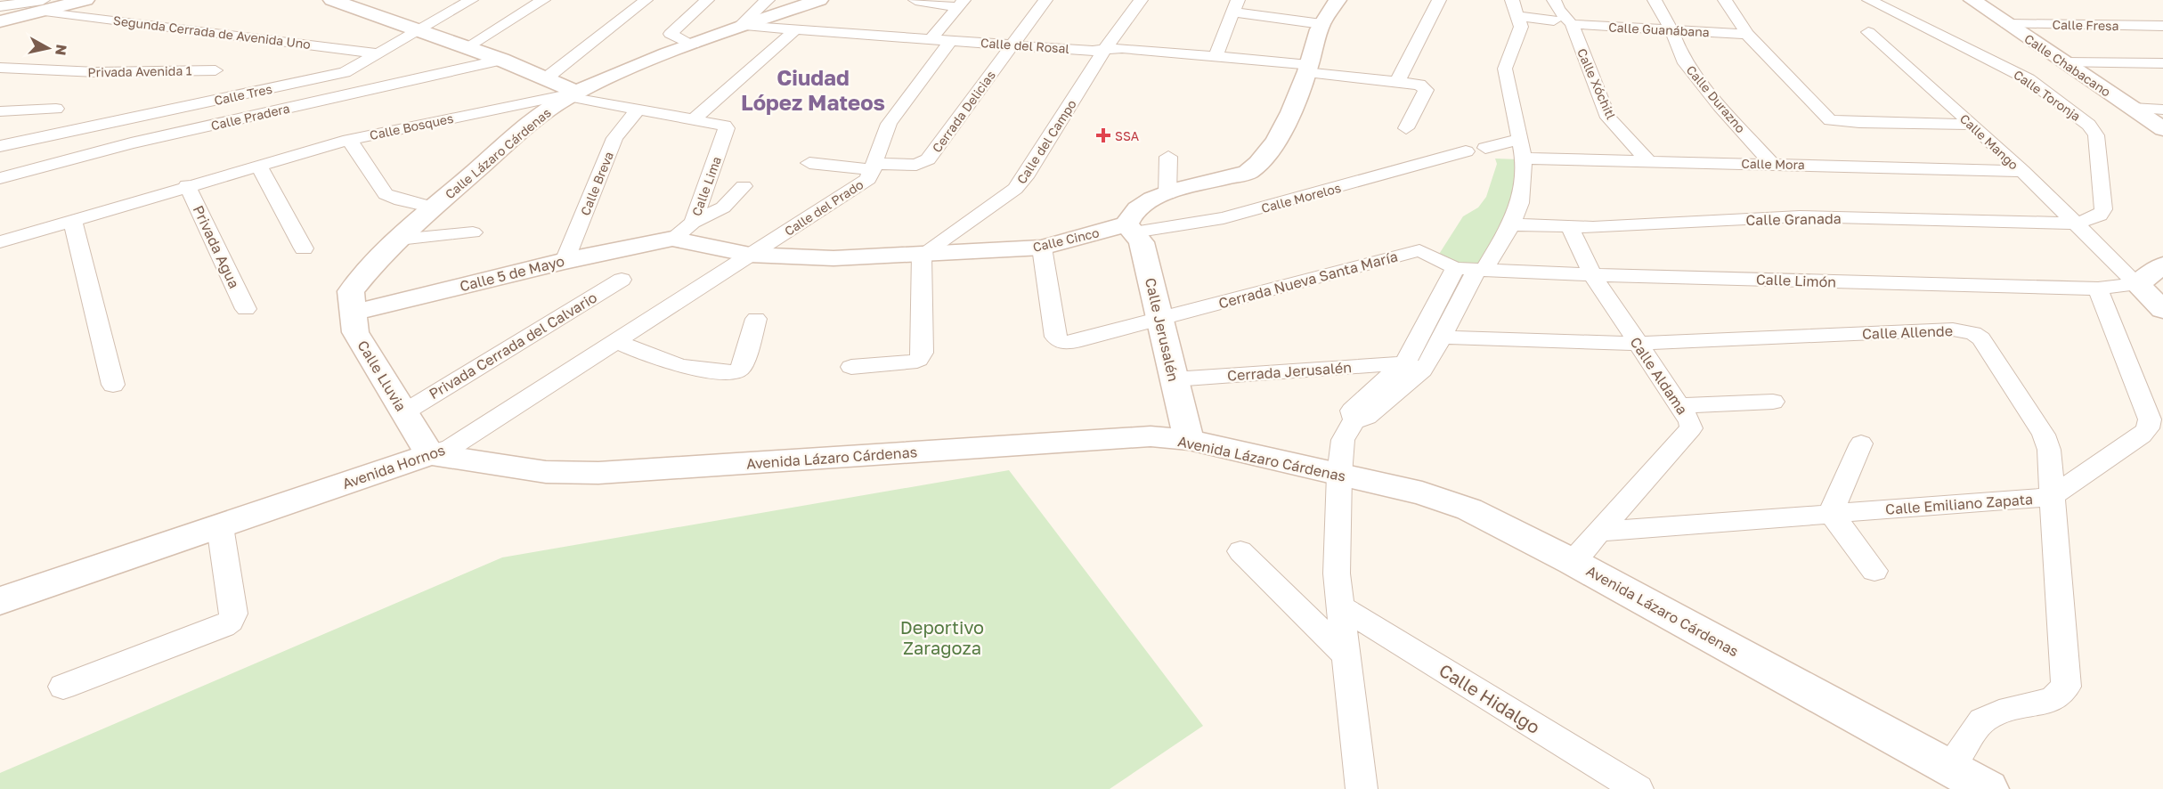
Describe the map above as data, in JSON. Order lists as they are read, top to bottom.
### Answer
{
  "streets": {
    "street": [
      "Calle Fresa",
      "Calle Guanábana",
      "Segunda Cerrada de Avenida Uno",
      "Calle del Rosal",
      "Calle Chabacano",
      "Privada Avenida 1",
      "Calle Xóchitl",
      "Calle Tres",
      "Calle Toronja",
      "Calle Durazno",
      "Cerrada Delicias",
      "Calle Pradera",
      "Calle Bosques",
      "Calle del Campo",
      "Calle Mango",
      "Calle Lázaro Cárdenas",
      "Calle Mora",
      "Calle Breva",
      "Calle Lima",
      "Calle Morelos",
      "Calle del Prado",
      "Calle Granada",
      "Calle Cinco",
      "Privada Agua",
      "Calle 5 de Mayo",
      "Cerrada Nueva Santa María",
      "Calle Limón",
      "Calle Jerusalén",
      "Calle Allende",
      "Privada Cerrada del Calvario",
      "Cerrada Jerusalén",
      "Calle Lluvia",
      "Calle Aldama",
      "Avenida Lázaro Cárdenas",
      "Avenida Hornos",
      "Calle Emiliano Zapata",
      "Calle Hidalgo"
    ]
  },
  "crossings": [
    ["Calle Fresa", "Calle Chabacano"],
    ["Calle Guanábana", "Calle Xóchitl"],
    ["Calle Guanábana", "Calle Durazno"],
    ["Segunda Cerrada de Avenida Uno", "Calle Tres"],
    ["Calle del Rosal", "Cerrada Delicias"],
    ["Calle del Rosal", "Calle Bosques"],
    ["Calle del Rosal", "Calle del Campo"],
    ["Calle del Rosal", "Calle del Prado"],
    ["Calle Xóchitl", "Calle Mora"],
    ["Calle Toronja", "Calle Mango"],
    ["Calle Toronja", "Calle Granada"],
    ["Calle Durazno", "Calle Mora"],
    ["Cerrada Delicias", "Calle del Prado"],
    ["Calle Bosques", "Calle Lázaro Cárdenas"],
    ["Calle Bosques", "Privada Agua"],
    ["Calle del Campo", "Calle Cinco"],
    ["Calle Mango", "Calle Mora"],
    ["Calle Mango", "Calle Granada"],
    ["Calle Mango", "Calle Limón"],
    ["Calle Lázaro Cárdenas", "Calle 5 de Mayo"],
    ["Calle Lázaro Cárdenas", "Calle Lluvia"],
    ["Calle Breva", "Calle 5 de Mayo"],
    ["Calle Lima", "Calle Cinco"],
    ["Calle Lima", "Calle 5 de Mayo"],
    ["Calle Morelos", "Calle Cinco"],
    ["Calle Morelos", "Calle Jerusalén"],
    ["Calle del Prado", "Calle Cinco"],
    ["Calle del Prado", "Avenida Hornos"],
    ["Calle Granada", "Calle Aldama"],
    ["Calle Cinco", "Calle 5 de Mayo"],
    ["Calle Cinco", "Cerrada Nueva Santa María"],
    ["Calle Cinco", "Calle Jerusalén"],
    ["Calle Cinco", "Avenida Hornos"],
    ["Calle 5 de Mayo", "Calle Lluvia"],
    ["Cerrada Nueva Santa María", "Calle Limón"],
    ["Cerrada Nueva Santa María", "Calle Jerusalén"],
    ["Calle Limón", "Calle Aldama"],
    ["Calle Limón", "Calle Emiliano Zapata"],
    ["Calle Jerusalén", "Cerrada Jerusalén"],
    ["Calle Jerusalén", "Avenida Lázaro Cárdenas"],
    ["Calle Allende", "Calle Aldama"],
    ["Calle Allende", "Avenida Lázaro Cárdenas"],
    ["Calle Allende", "Calle Emiliano Zapata"],
    ["Privada Cerrada del Calvario", "Calle Lluvia"],
    ["Calle Lluvia", "Avenida Lázaro Cárdenas"],
    ["Calle Lluvia", "Avenida Hornos"],
    ["Calle Aldama", "Avenida Lázaro Cárdenas"],
    ["Calle Aldama", "Calle Emiliano Zapata"],
    ["Avenida Lázaro Cárdenas", "Avenida Hornos"]
  ],
  "districts": ["Ciudad López Mateos"],
  "parks": ["Deportivo Zaragoza"],
  "places": {
    "health": ["SSA"]
  },
  "north": "right"
}
